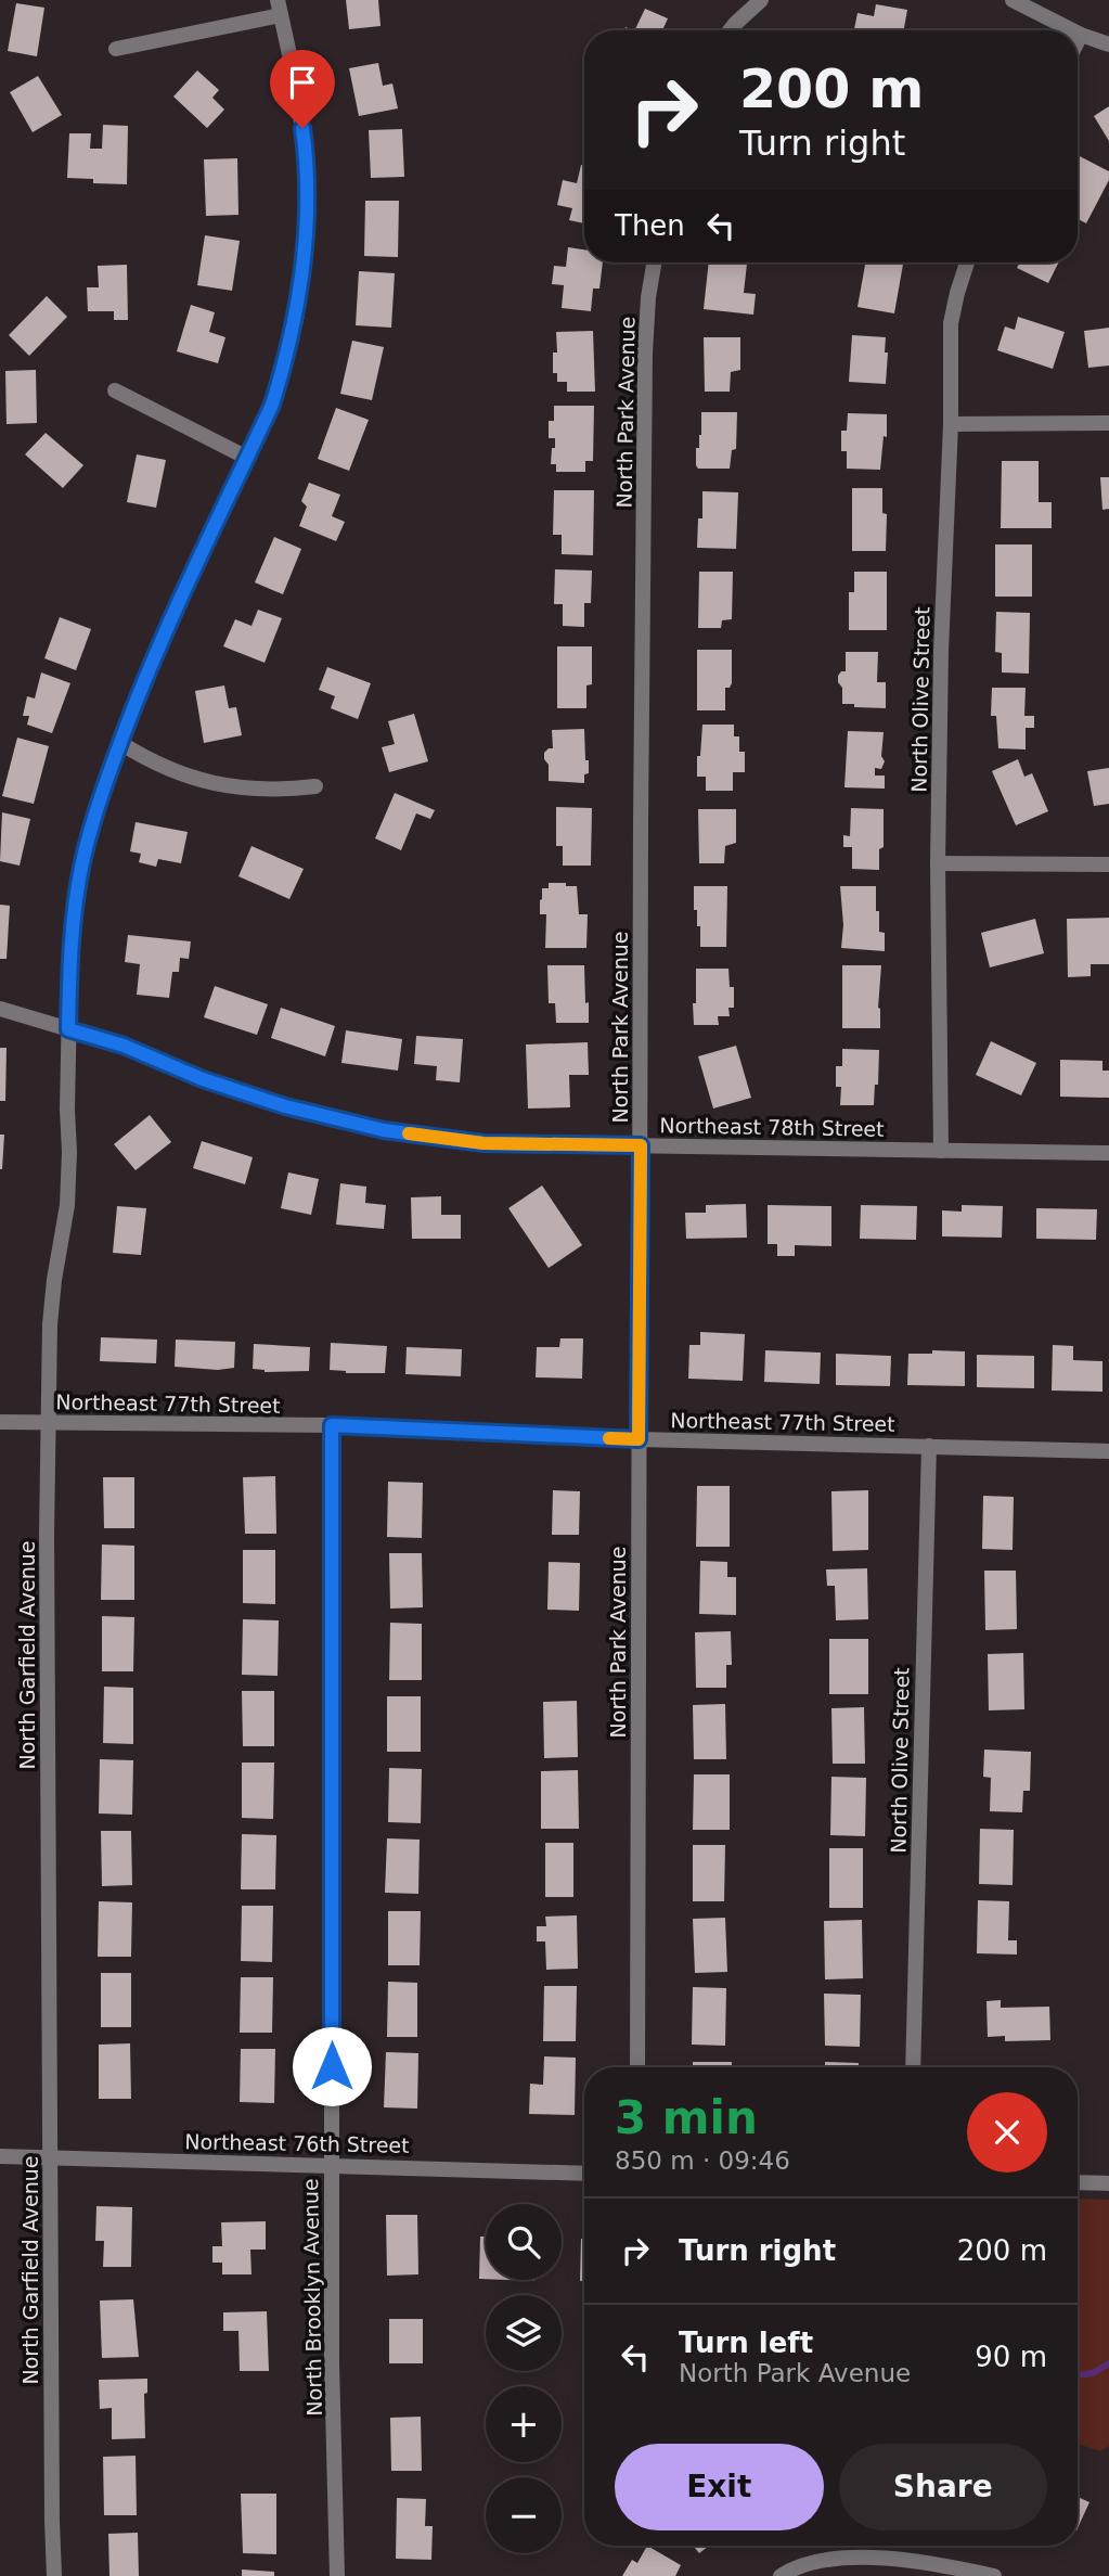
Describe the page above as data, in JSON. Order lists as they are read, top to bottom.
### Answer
{
  "streets": {
    "street": [
      "North Park Avenue",
      "North Olive Street",
      "Northeast 78th Street",
      "Northeast 77th Street",
      "North Garfield Avenue",
      "Northeast 76th Street",
      "North Brooklyn Avenue"
    ]
  },
  "crossings": [
    ["North Park Avenue", "Northeast 78th Street"],
    ["North Park Avenue", "Northeast 77th Street"],
    ["North Olive Street", "Northeast 78th Street"],
    ["North Olive Street", "Northeast 77th Street"],
    ["Northeast 78th Street", "North Garfield Avenue"],
    ["Northeast 77th Street", "North Garfield Avenue"],
    ["Northeast 77th Street", "North Brooklyn Avenue"],
    ["North Garfield Avenue", "Northeast 76th Street"],
    ["Northeast 76th Street", "North Brooklyn Avenue"]
  ],
  "page": {
    "turn": ["200 m", "Turn right"],
    "then": "Then",
    "heading": ["3 min", "850 m · 09:46"],
    "list": [
      {
        "name": "Turn right",
        "value": "200 m"
      },
      {
        "name": "Turn left",
        "note": "North Park Avenue",
        "value": "90 m"
      }
    ],
    "map_buttons": ["+", "−"],
    "buttons": ["Exit", "Share"]
  }
}
